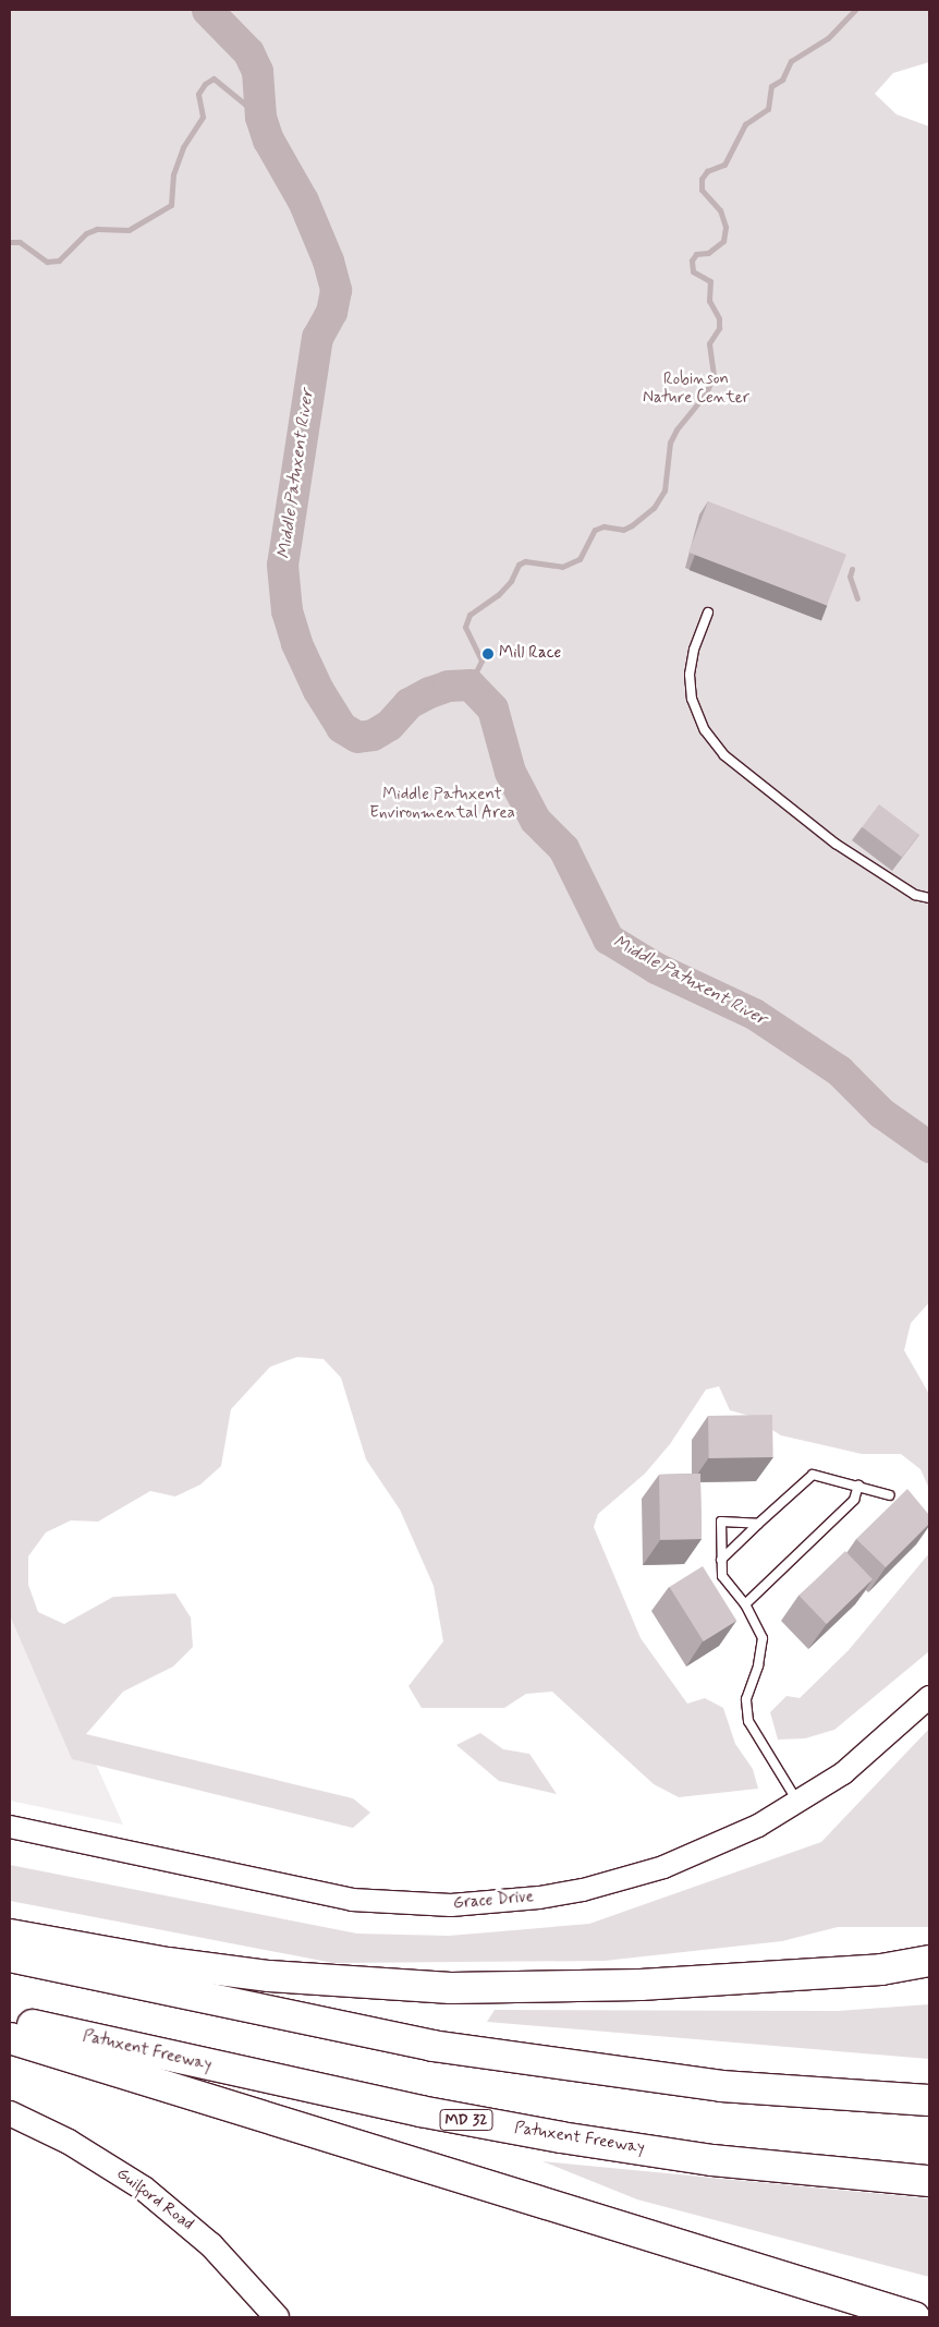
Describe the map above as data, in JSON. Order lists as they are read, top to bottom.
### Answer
{
  "streets": {
    "highway": ["Patuxent Freeway", "MD 32"],
    "main road": ["Guilford Road"],
    "street": ["Grace Drive"]
  },
  "water": ["Middle Patuxent River"],
  "parks": ["Robinson Nature Center", "Middle Patuxent Environmental Area"],
  "places": ["Mill Race"]
}
